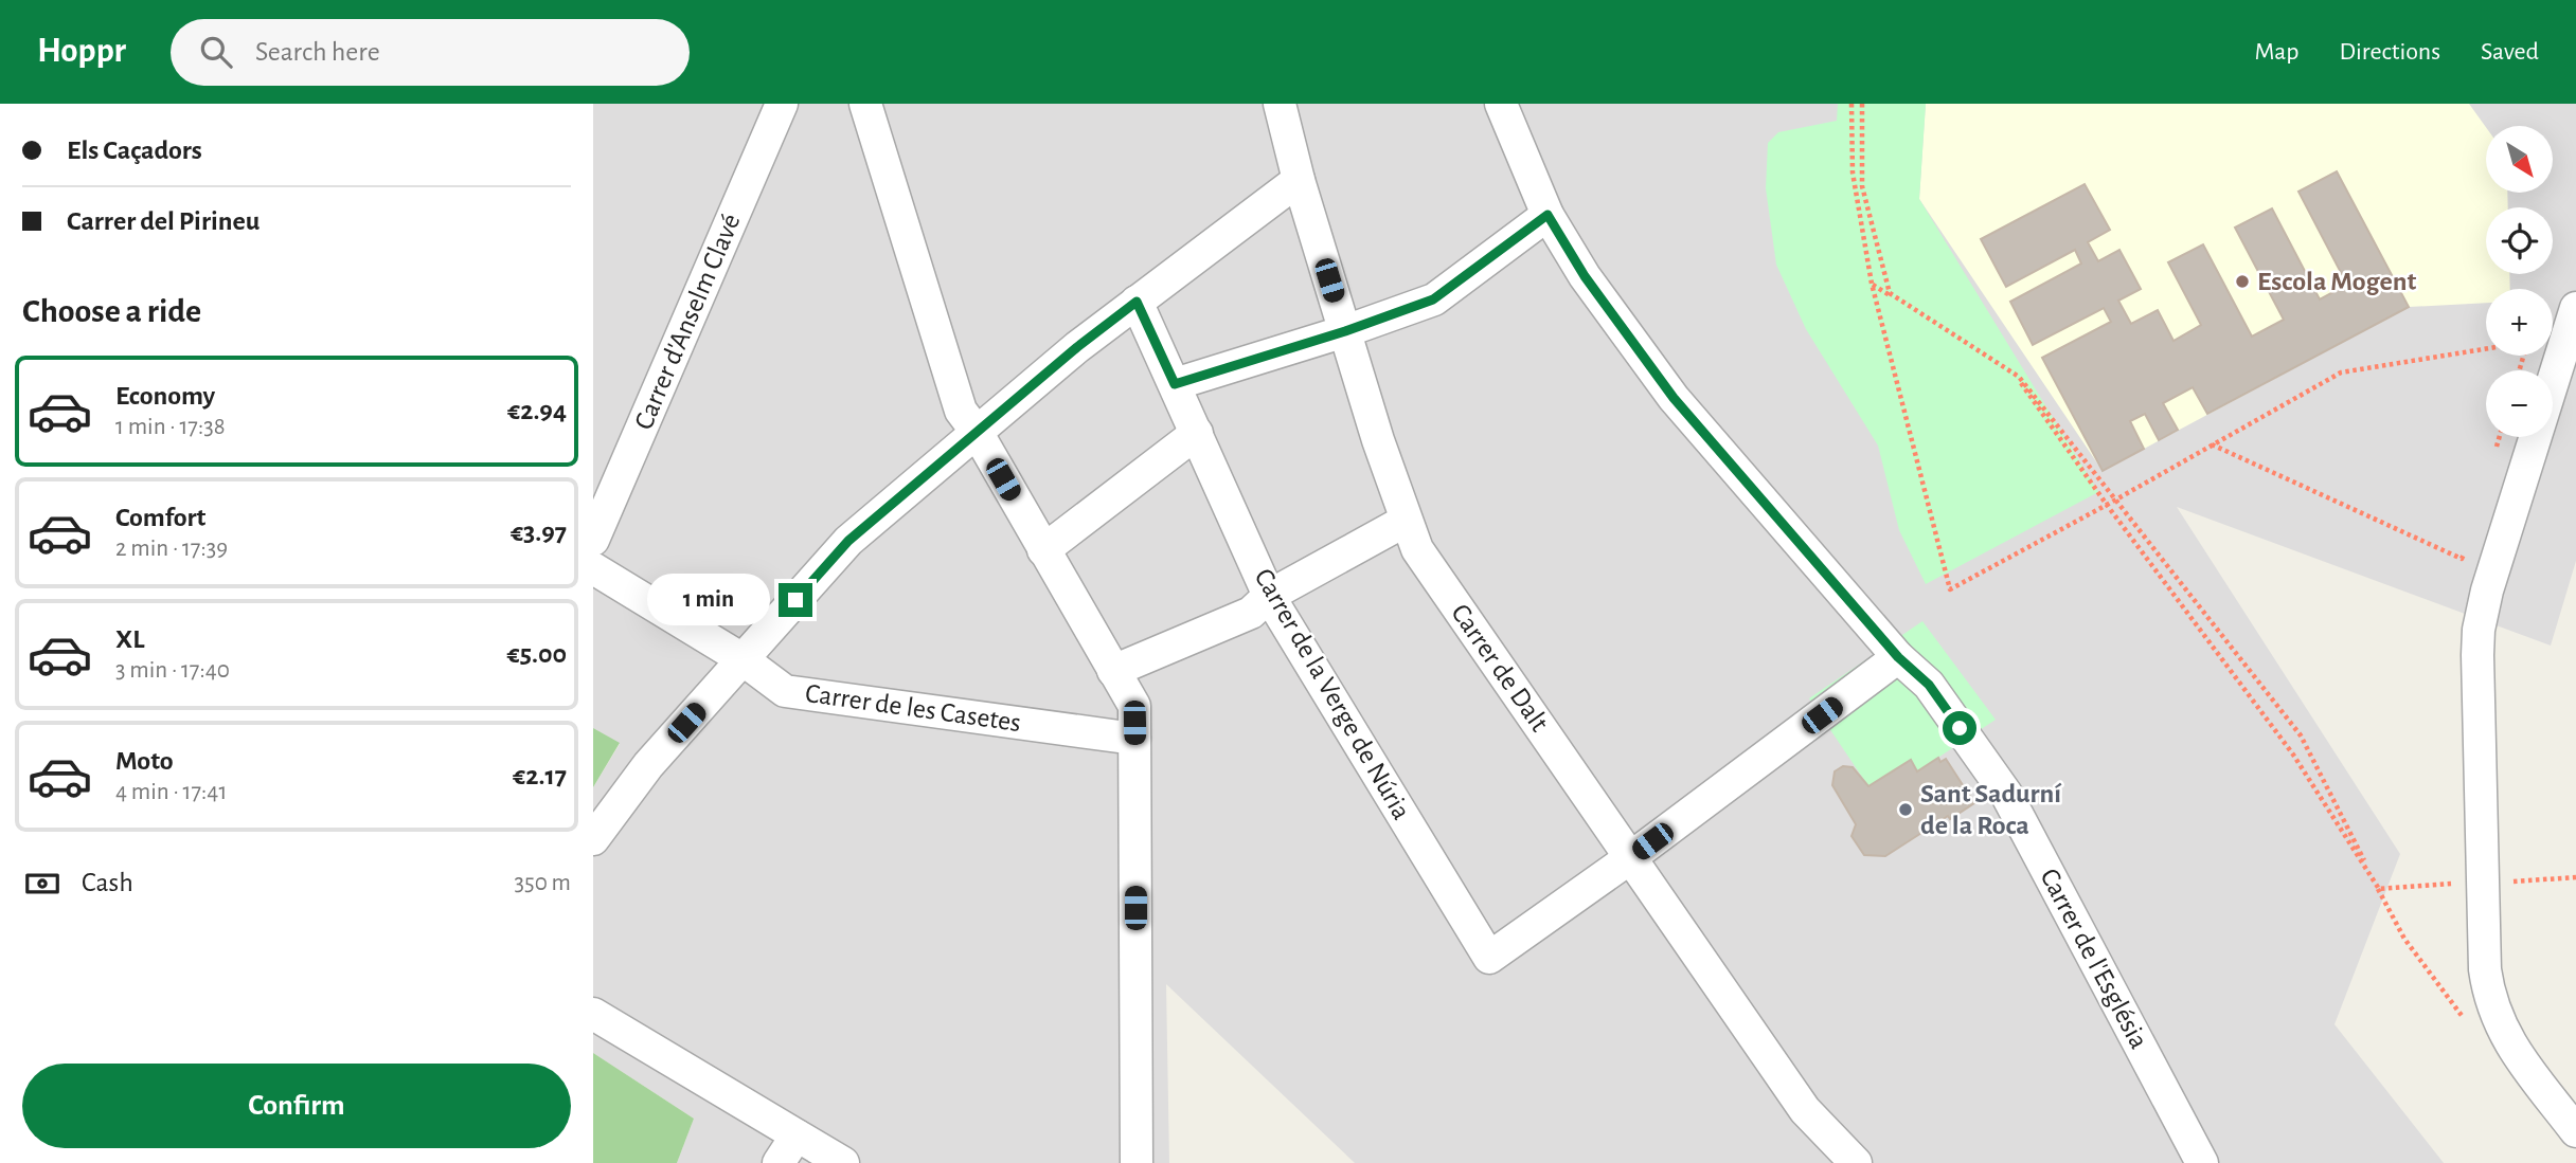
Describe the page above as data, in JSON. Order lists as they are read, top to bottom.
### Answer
{
  "streets": {
    "street": [
      "Carrer d'Anselm Clavé",
      "Carrer de Dalt",
      "Carrer de la Verge de Núria",
      "Carrer de les Casetes",
      "Carrer de l'Església"
    ]
  },
  "crossings": [
    ["Carrer de Dalt", "Carrer de la Verge de Núria"]
  ],
  "places": ["Escola Mogent", "Sant Sadurní de la Roca"],
  "north": "bottom right",
  "page": {
    "header": "Hoppr",
    "search": "Search here",
    "nav": ["Map", "Directions", "Saved"],
    "banner": ["Els Caçadors", "Carrer del Pirineu"],
    "map_buttons": ["+", "−"],
    "heading": "Choose a ride",
    "list": [
      {
        "name": "Economy",
        "note": "1 min · 17:38",
        "value": "€2.94"
      },
      {
        "name": "Comfort",
        "note": "2 min · 17:39",
        "value": "€3.97"
      },
      {
        "name": "XL",
        "note": "3 min · 17:40",
        "value": "€5.00"
      },
      {
        "name": "Moto",
        "note": "4 min · 17:41",
        "value": "€2.17"
      }
    ],
    "bubble": "1 min",
    "pay": ["Cash", "350 m"],
    "buttons": "Confirm"
  }
}
